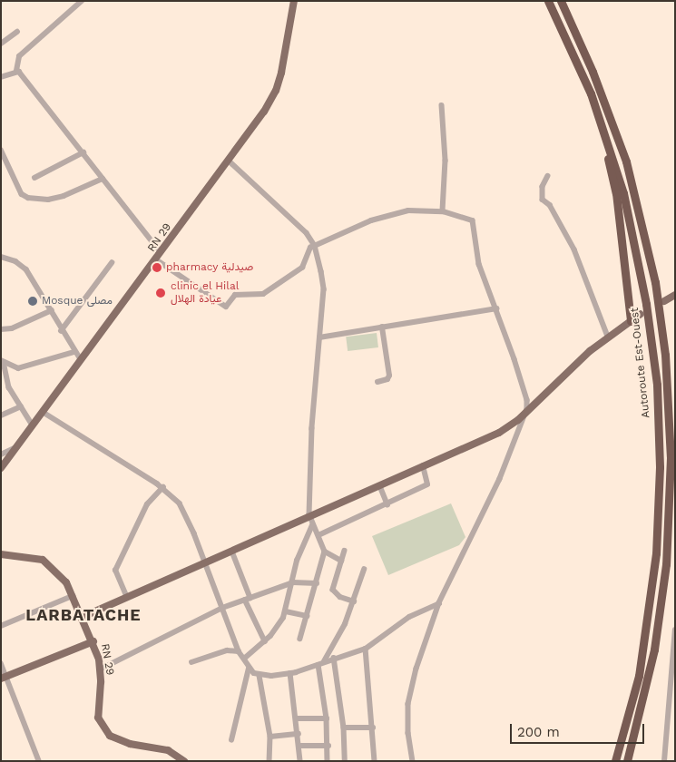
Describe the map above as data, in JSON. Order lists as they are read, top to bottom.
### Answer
{
  "streets": {
    "highway": ["Autoroute Est-Ouest"],
    "main road": ["RN 29"]
  },
  "districts": ["LARBATACHE"],
  "places": ["pharmacy صيدلية", "clinic el Hilal عيادة الهلال", "Mosque مصلى"],
  "scale_bar": "200 m"
}
